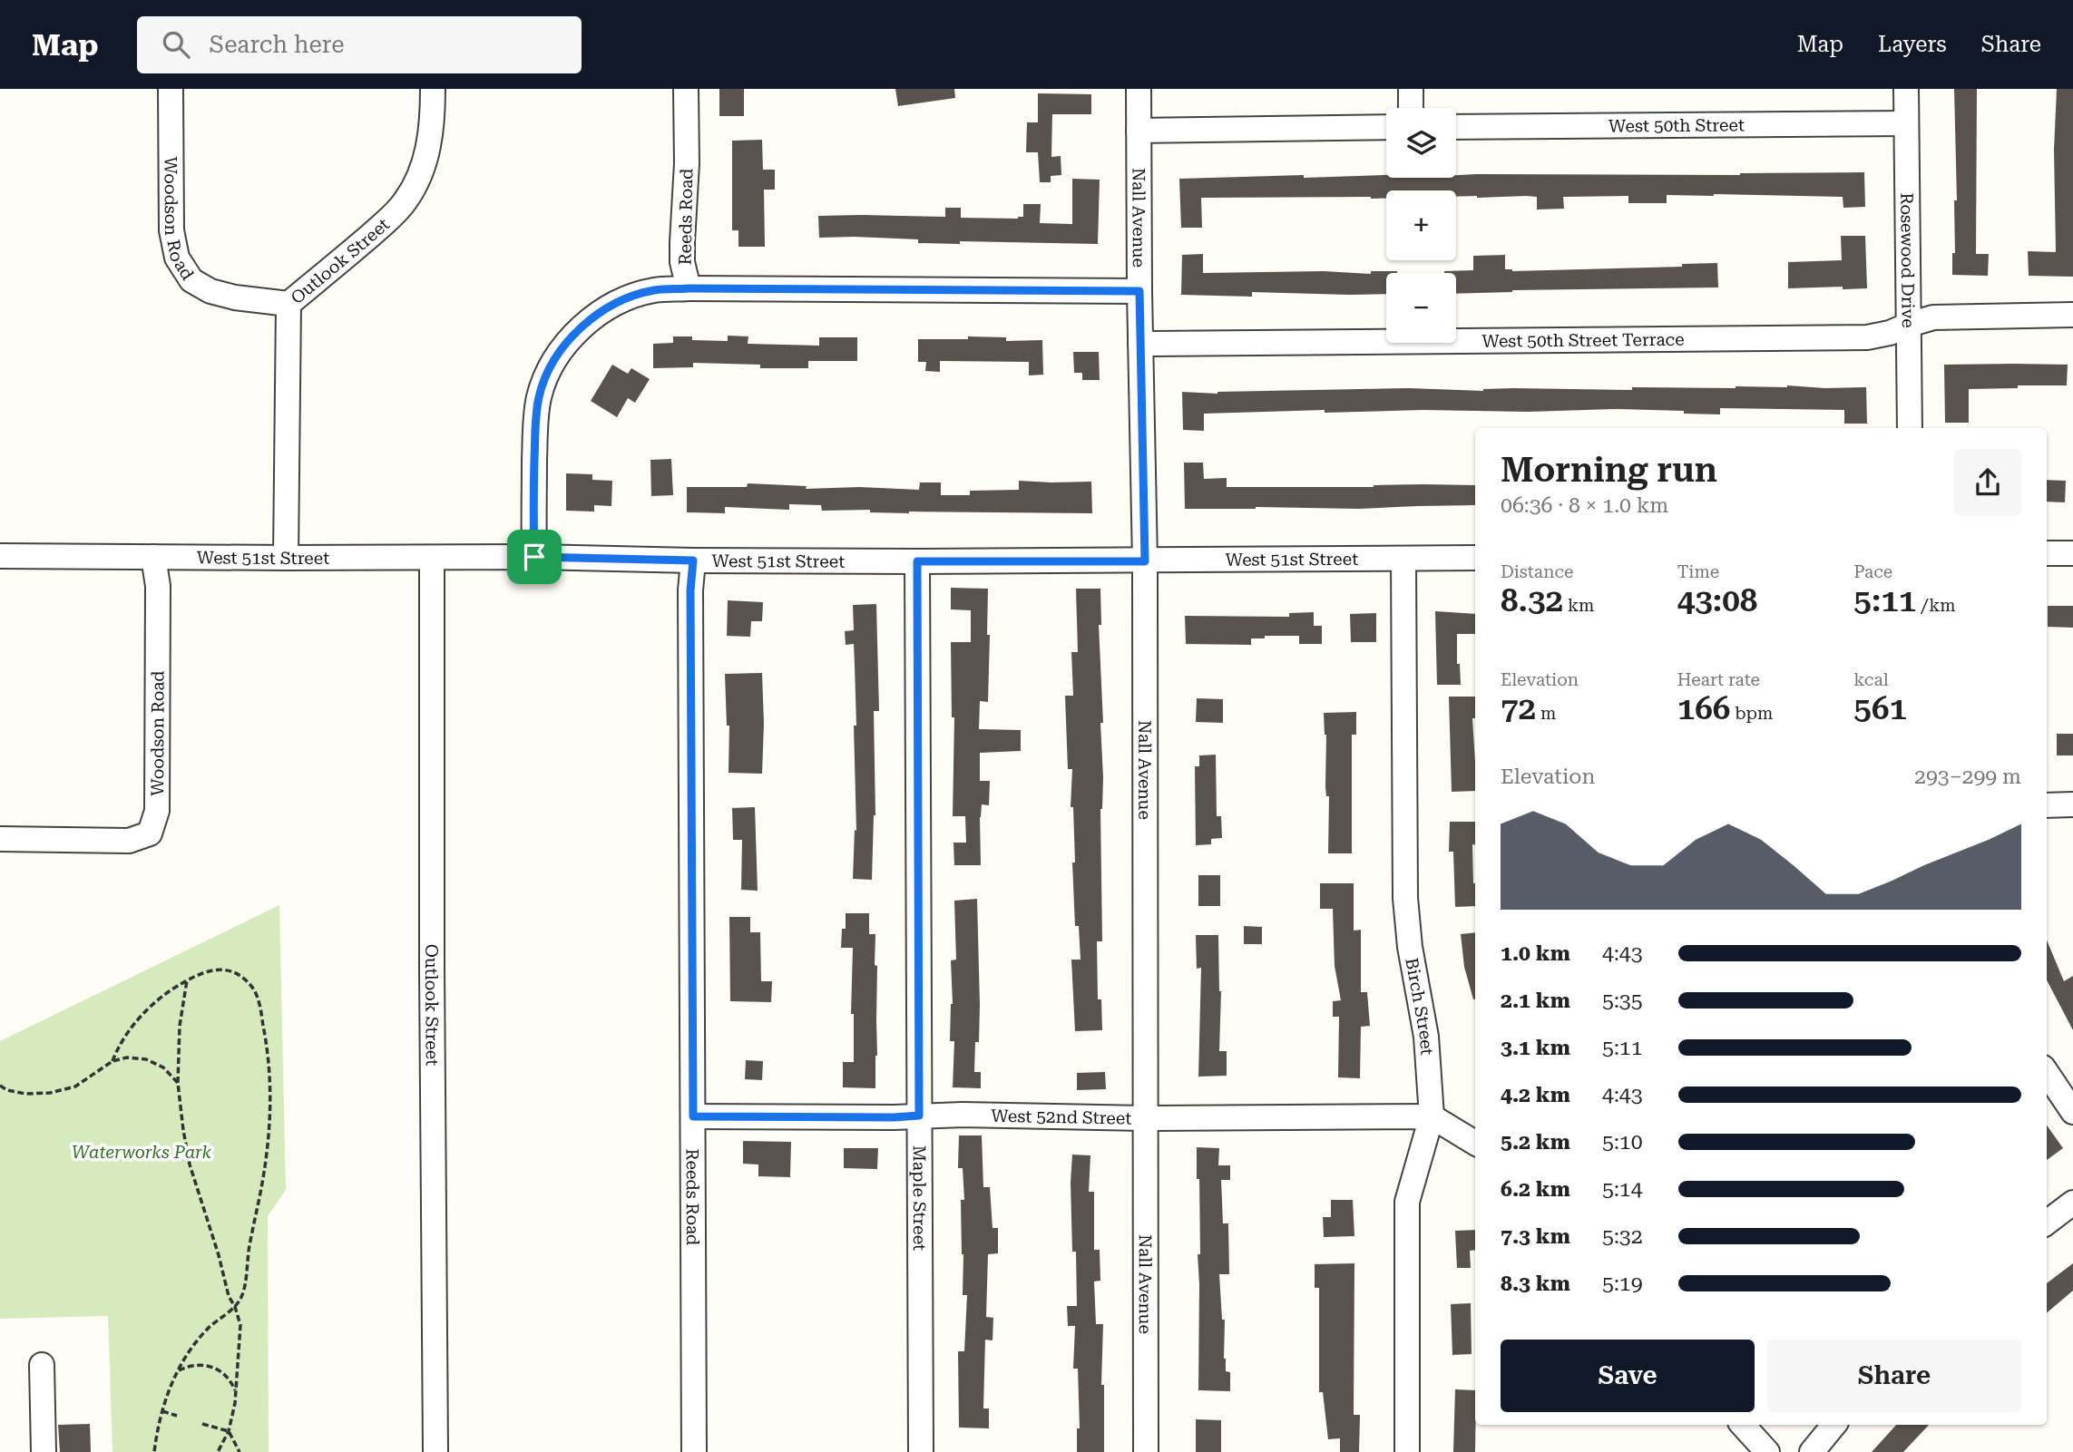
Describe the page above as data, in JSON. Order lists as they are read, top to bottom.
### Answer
{
  "streets": {
    "street": [
      "West 50th Street",
      "Woodson Road",
      "Reeds Road",
      "Nall Avenue",
      "Rosewood Drive",
      "Outlook Street",
      "West 50th Street Terrace",
      "West 51st Street",
      "Birch Street",
      "West 52nd Street",
      "Maple Street"
    ]
  },
  "crossings": [
    ["West 50th Street", "Rosewood Drive"],
    ["Woodson Road", "Outlook Street"],
    ["Woodson Road", "West 51st Street"],
    ["Reeds Road", "West 51st Street"],
    ["Reeds Road", "West 52nd Street"],
    ["Nall Avenue", "West 50th Street Terrace"],
    ["Nall Avenue", "West 51st Street"],
    ["Nall Avenue", "West 52nd Street"],
    ["Rosewood Drive", "West 50th Street Terrace"],
    ["Outlook Street", "West 51st Street"],
    ["West 51st Street", "Birch Street"],
    ["West 51st Street", "Maple Street"],
    ["Birch Street", "West 52nd Street"],
    ["West 52nd Street", "Maple Street"]
  ],
  "parks": ["Waterworks Park"],
  "page": {
    "header": "Map",
    "search": "Search here",
    "nav": ["Map", "Layers", "Share"],
    "map_buttons": ["+", "−"],
    "heading": ["Morning run", "06:36 · 8 × 1.0 km"],
    "stats": [
      ["Distance", "8.32 km"],
      ["Time", "43:08"],
      ["Pace", "5:11 /km"],
      ["Elevation", "72 m"],
      ["Heart rate", "166 bpm"],
      ["kcal", "561"]
    ],
    "chart": ["Elevation", "293–299 m"],
    "list": [
      {
        "name": "1.0 km",
        "note": "4:43"
      },
      {
        "name": "2.1 km",
        "note": "5:35"
      },
      {
        "name": "3.1 km",
        "note": "5:11"
      },
      {
        "name": "4.2 km",
        "note": "4:43"
      },
      {
        "name": "5.2 km",
        "note": "5:10"
      },
      {
        "name": "6.2 km",
        "note": "5:14"
      },
      {
        "name": "7.3 km",
        "note": "5:32"
      },
      {
        "name": "8.3 km",
        "note": "5:19"
      }
    ],
    "buttons": ["Save", "Share"]
  }
}
